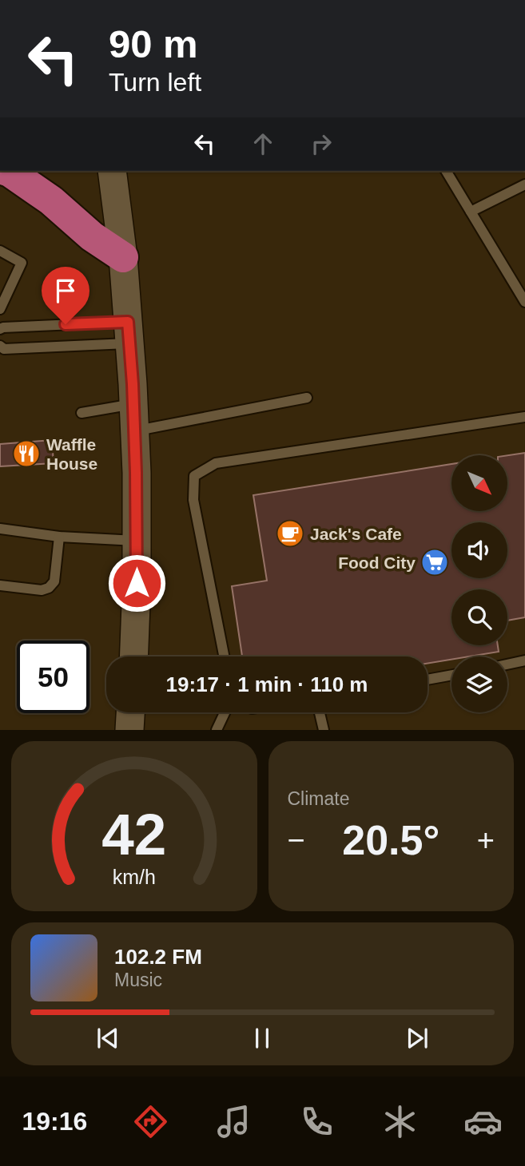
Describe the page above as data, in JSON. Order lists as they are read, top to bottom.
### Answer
{
  "places": {
    "restaurant": ["Waffle House"],
    "cafe": ["Jack's Cafe"],
    "supermarket": ["Food City"]
  },
  "north": "bottom right",
  "page": {
    "turn": ["90 m", "Turn left"],
    "limit": "50",
    "trip": "19:17 · 1 min · 110 m",
    "tile": "Climate",
    "heat": ["−", "20.5°", "+"],
    "song": ["102.2 FM", "Music"],
    "tabs": "19:16",
    "gauge": ["42", "km/h"]
  }
}
